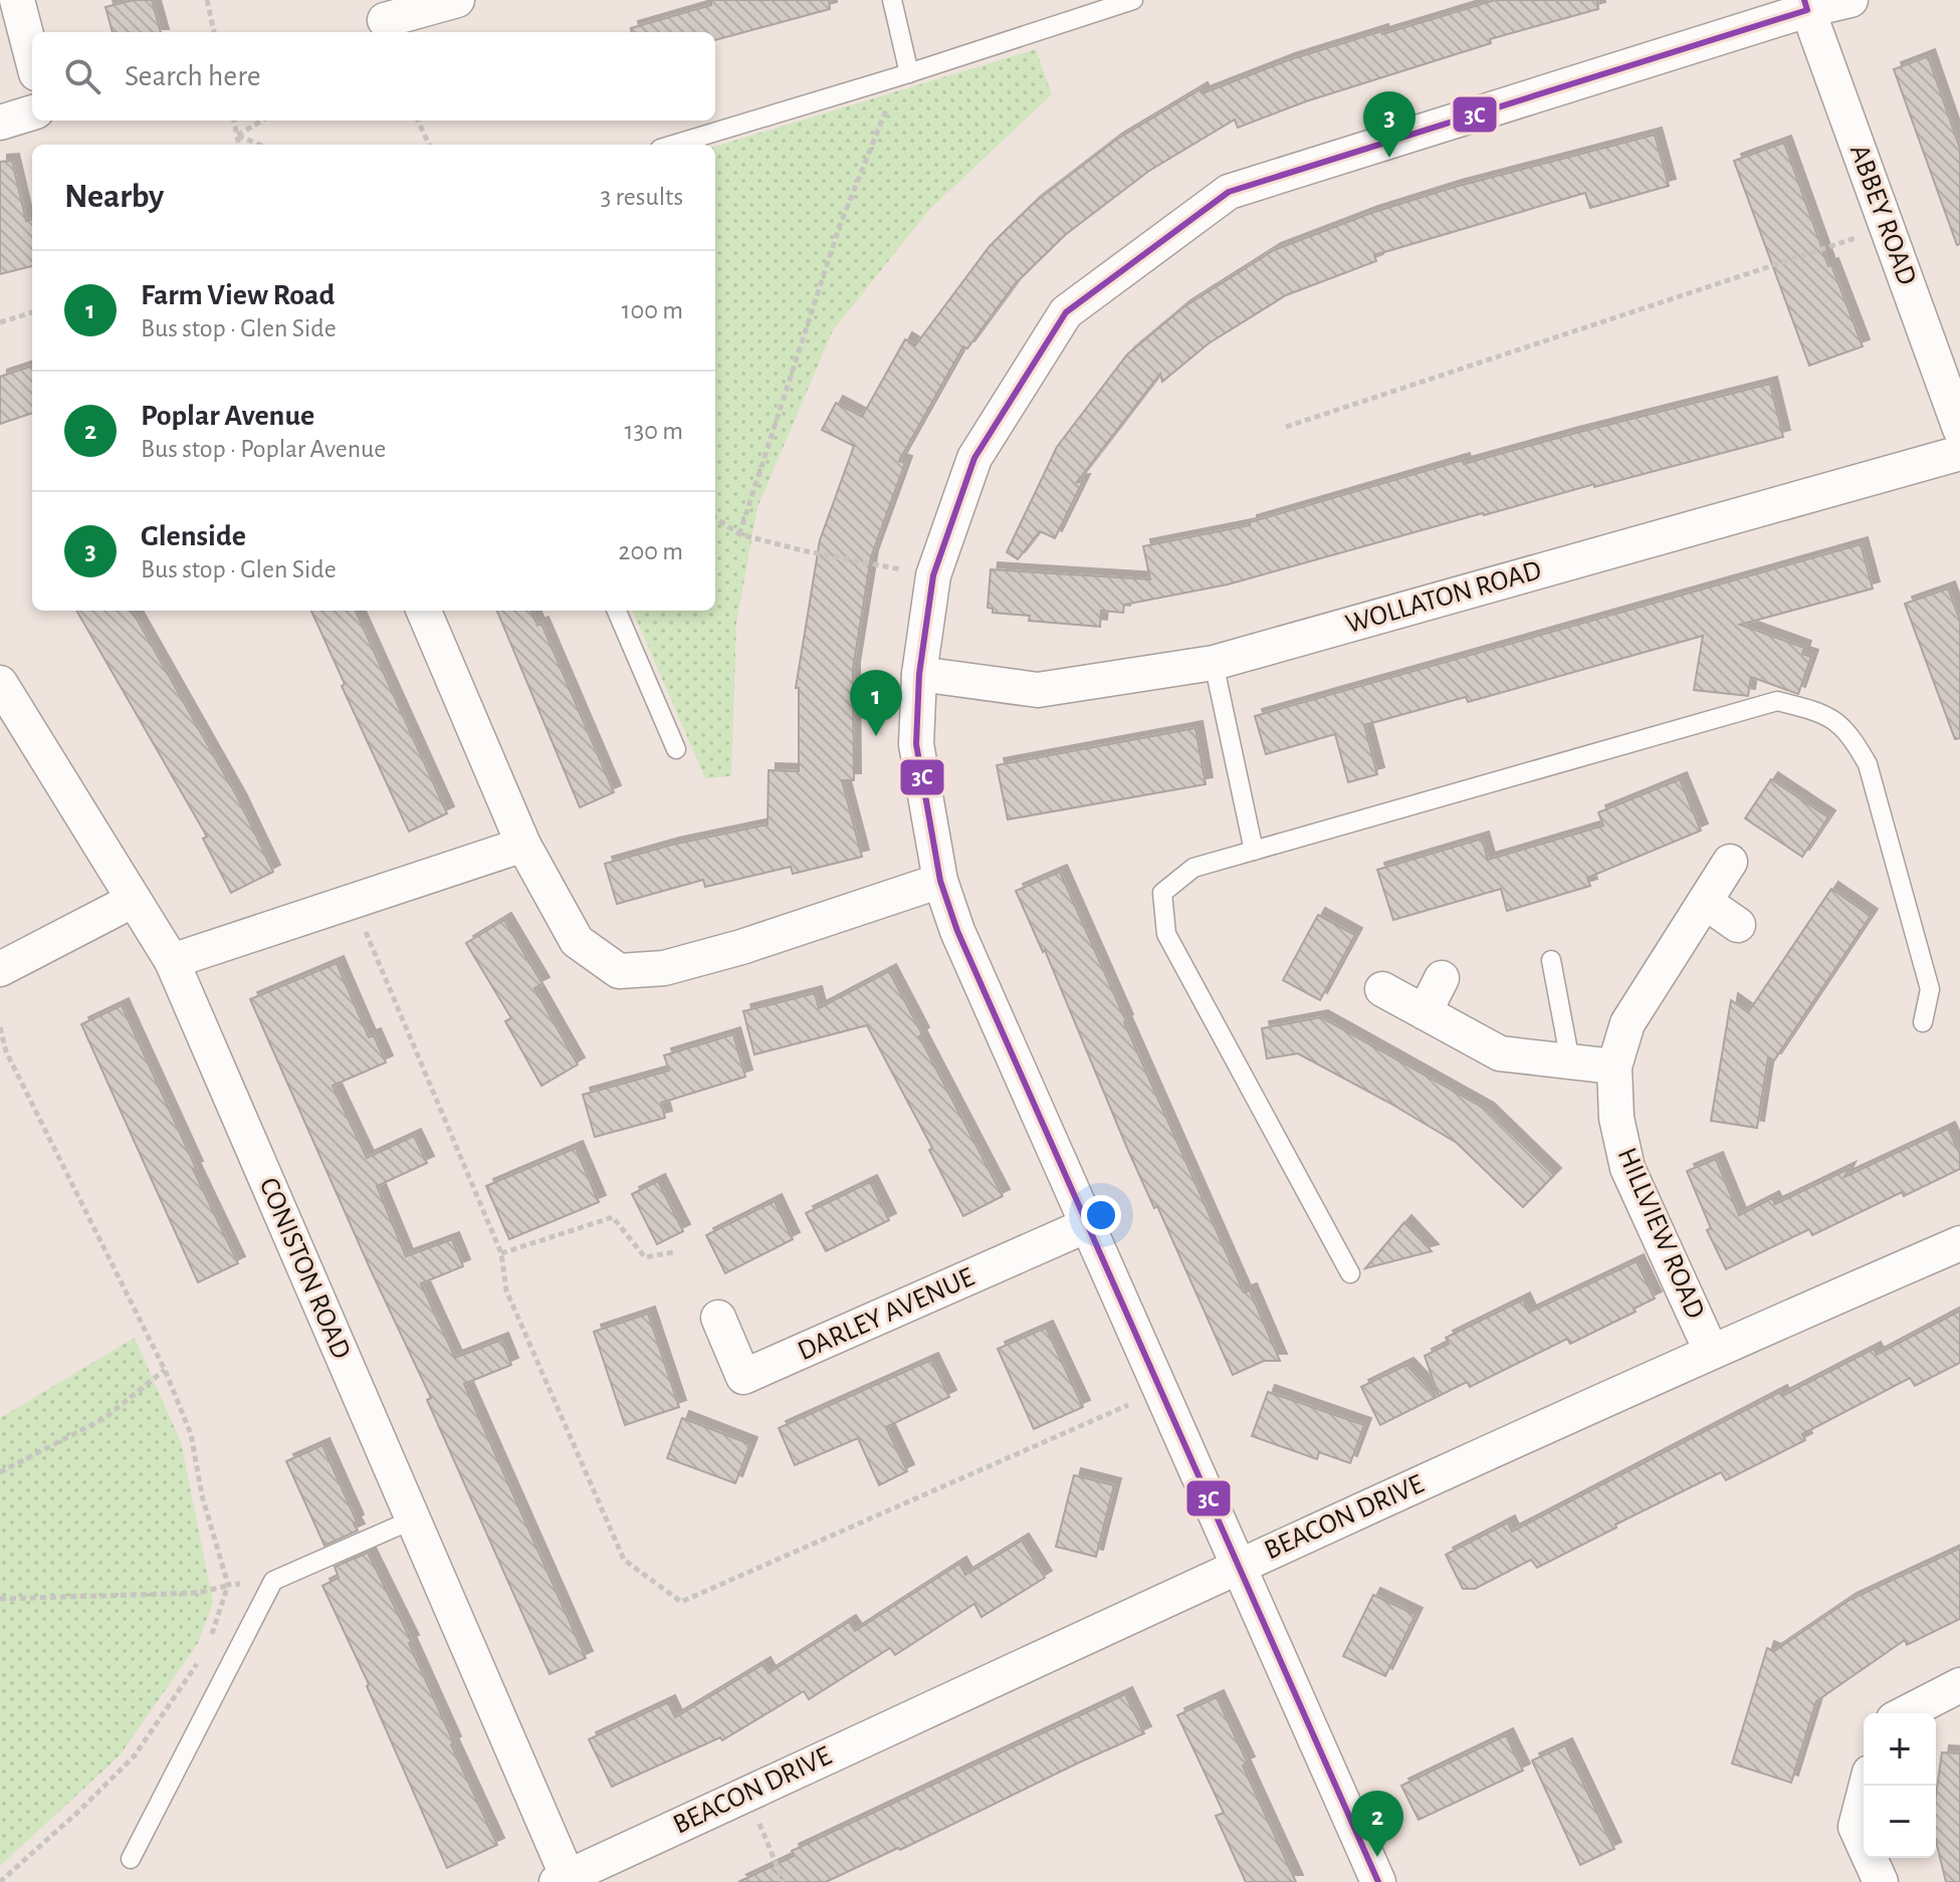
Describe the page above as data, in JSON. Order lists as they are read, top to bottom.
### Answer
{
  "streets": {
    "street": [
      "ABBEY ROAD",
      "WOLLATON ROAD",
      "HILLVIEW ROAD",
      "CONISTON ROAD",
      "DARLEY AVENUE",
      "BEACON DRIVE"
    ]
  },
  "crossings": [
    ["HILLVIEW ROAD", "BEACON DRIVE"],
    ["CONISTON ROAD", "BEACON DRIVE"]
  ],
  "lines": ["transit line 3C"],
  "page": {
    "search": "Search here",
    "pins": ["3", "1", "2"],
    "heading": ["Nearby", "3 results"],
    "list": [
      {
        "mark": "1",
        "name": "Farm View Road",
        "note": "Bus stop · Glen Side",
        "value": "100 m"
      },
      {
        "mark": "2",
        "name": "Poplar Avenue",
        "note": "Bus stop · Poplar Avenue",
        "value": "130 m"
      },
      {
        "mark": "3",
        "name": "Glenside",
        "note": "Bus stop · Glen Side",
        "value": "200 m"
      }
    ],
    "map_buttons": ["+", "−"]
  }
}
